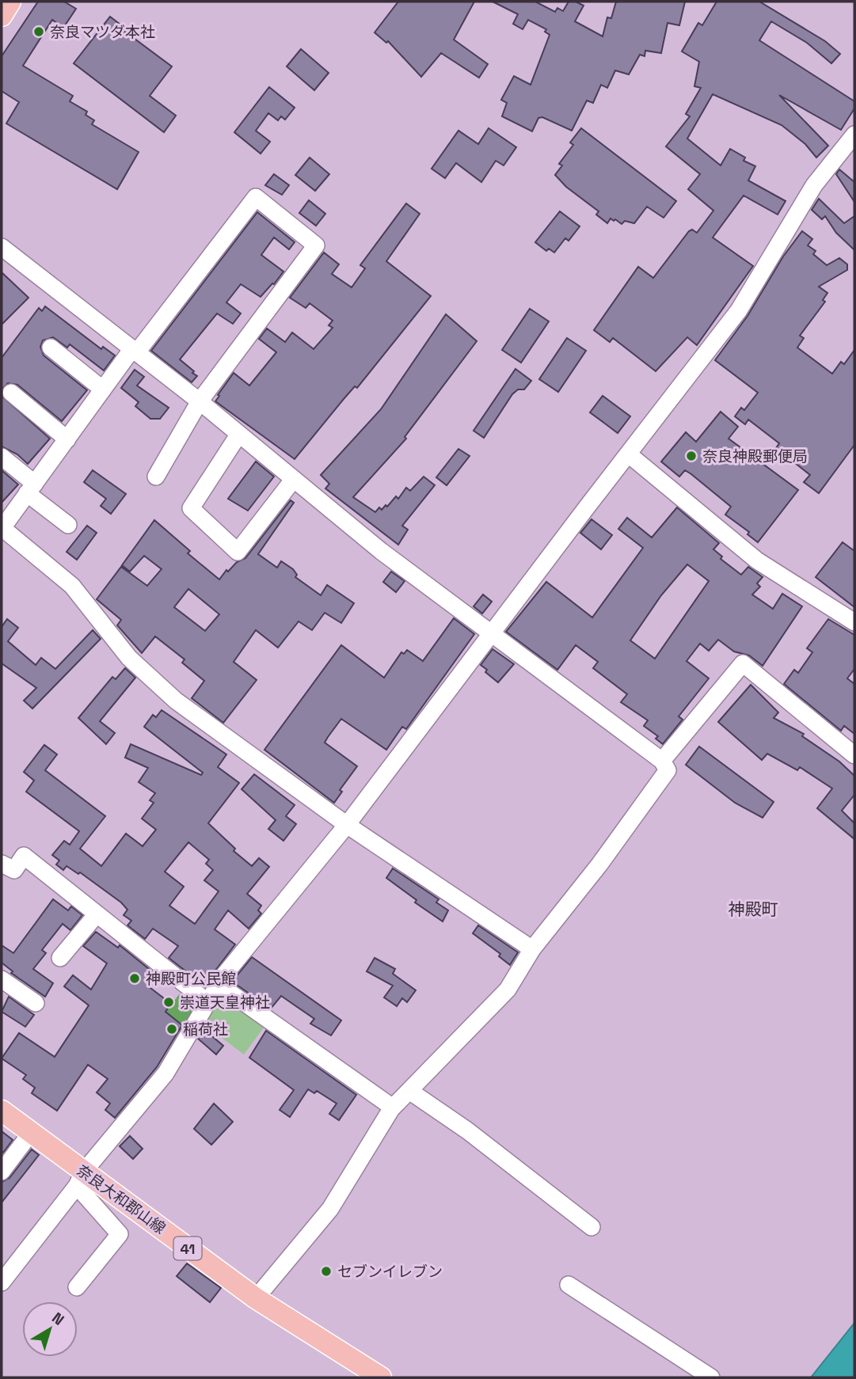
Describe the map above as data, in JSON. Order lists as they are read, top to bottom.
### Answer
{
  "streets": {
    "main road": ["奈良大和郡山線", "41"]
  },
  "districts": ["神殿町"],
  "places": [
    "奈良マツダ本社",
    "奈良神殿郵便局",
    "神殿町公民館",
    "崇道天皇神社",
    "稲荷社",
    "セブンイレブン"
  ],
  "north": "top right"
}
